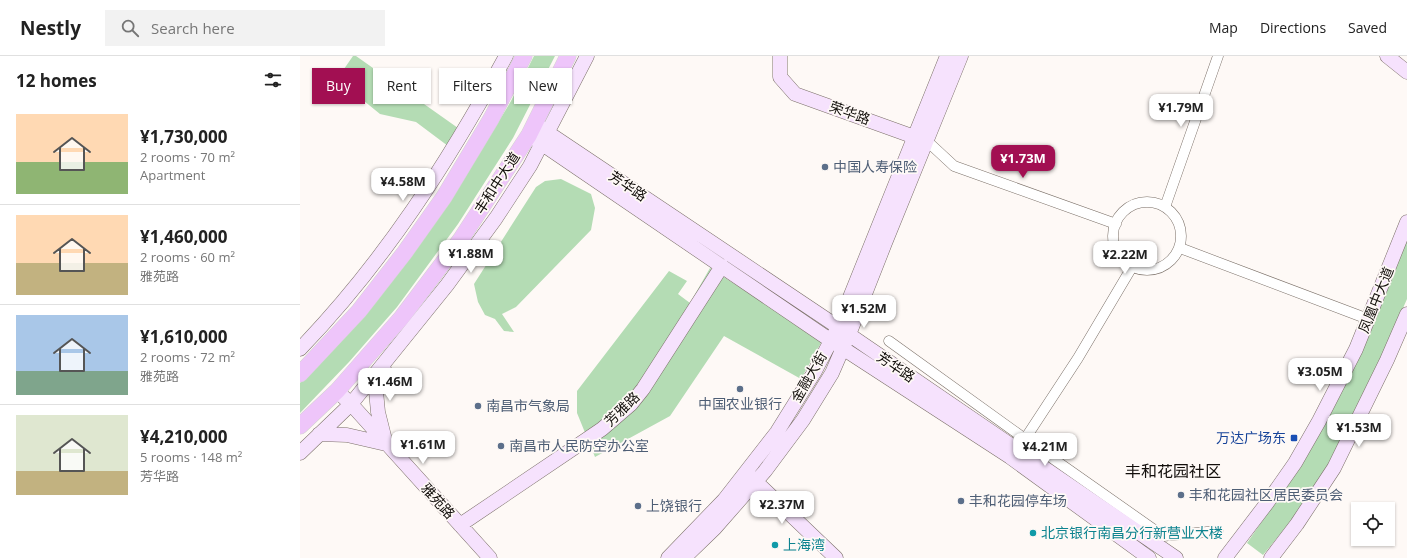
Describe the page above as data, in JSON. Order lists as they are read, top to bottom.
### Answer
{
  "streets": {
    "main road": ["丰和中大道"],
    "street": [
      "荣华路",
      "芳华路",
      "凤凰中大道",
      "金融大街",
      "芳雅路",
      "雅苑路"
    ]
  },
  "crossings": [
    ["荣华路", "金融大街"],
    ["丰和中大道", "芳华路"],
    ["丰和中大道", "雅苑路"],
    ["芳华路", "金融大街"],
    ["芳华路", "芳雅路"],
    ["芳雅路", "雅苑路"]
  ],
  "districts": ["丰和花园社区"],
  "places": {
    "other": [
      "中国人寿保险",
      "中国农业银行",
      "南昌市气象局",
      "南昌市人民防空办公室",
      "丰和花园社区居民委员会",
      "丰和花园停车场",
      "上饶银行",
      "北京银行南昌分行新营业大楼",
      "上海湾"
    ],
    "transit": ["万达广场东"]
  },
  "page": {
    "header": "Nestly",
    "search": "Search here",
    "nav": ["Map", "Directions", "Saved"],
    "heading": "12 homes",
    "chip": [
      "Buy",
      "Rent",
      "Filters",
      "New"
    ],
    "price": [
      "¥1.79M",
      "¥1.73M",
      "¥4.58M",
      "¥1.88M",
      "¥2.22M",
      "¥1.52M",
      "¥3.05M",
      "¥1.46M",
      "¥1.53M",
      "¥1.61M",
      "¥4.21M",
      "¥2.37M"
    ],
    "list": [
      {
        "name": "¥1,730,000",
        "note": "2 rooms · 70 m² · Apartment"
      },
      {
        "name": "¥1,460,000",
        "note": "2 rooms · 60 m² · 雅苑路"
      },
      {
        "name": "¥1,610,000",
        "note": "2 rooms · 72 m² · 雅苑路"
      },
      {
        "name": "¥4,210,000",
        "note": "5 rooms · 148 m² · 芳华路"
      }
    ]
  }
}
